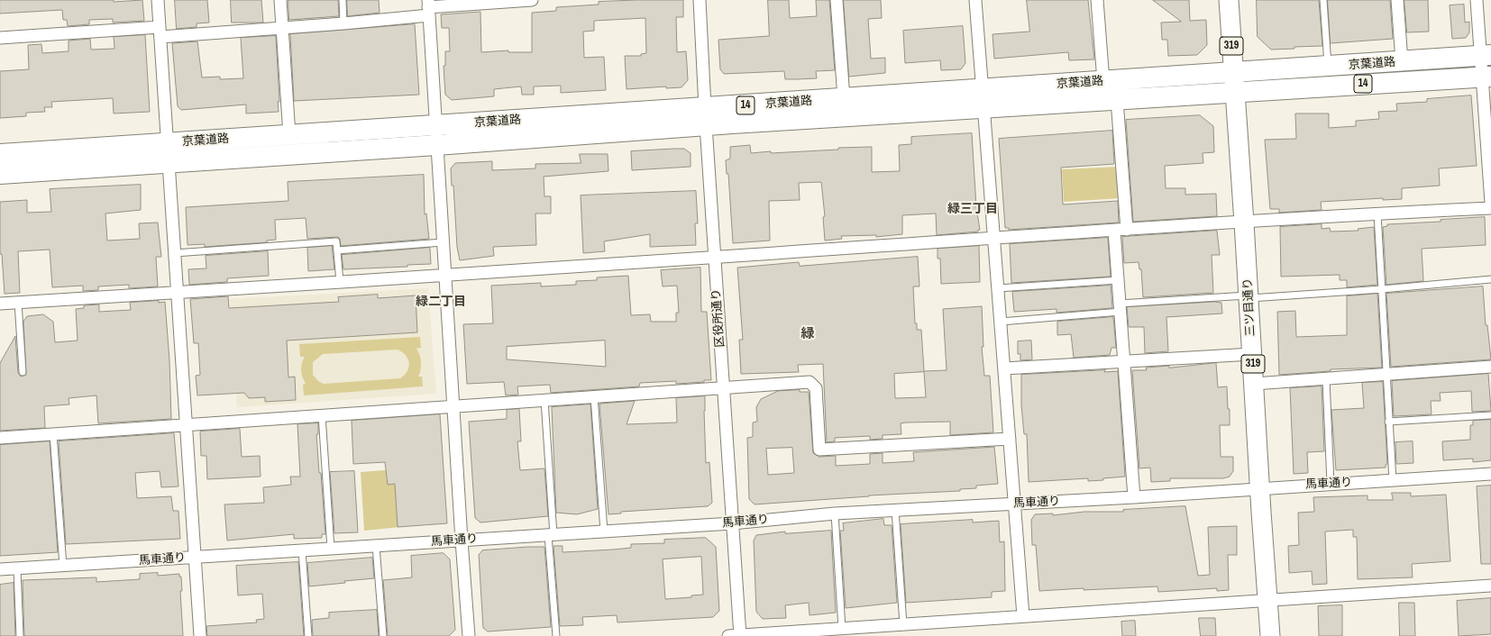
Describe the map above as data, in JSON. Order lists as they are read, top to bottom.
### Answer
{
  "streets": {
    "highway": ["京葉道路", "14"],
    "main road": ["319", "三ツ目通り"],
    "street": ["区役所通り", "馬車通り"]
  },
  "crossings": [
    ["京葉道路", "三ツ目通り"],
    ["京葉道路", "区役所通り"],
    ["三ツ目通り", "馬車通り"],
    ["区役所通り", "馬車通り"]
  ],
  "districts": ["緑三丁目", "緑二丁目", "緑"]
}
